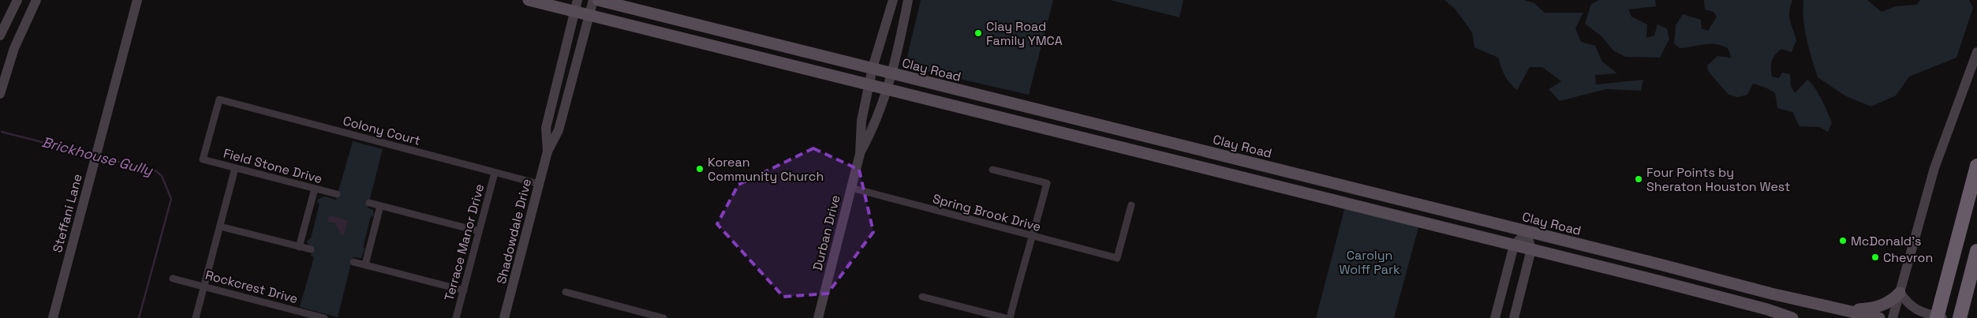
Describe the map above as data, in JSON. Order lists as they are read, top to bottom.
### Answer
{
  "streets": {
    "main road": ["Clay Road"],
    "street": [
      "Colony Court",
      "Field Stone Drive",
      "Spring Brook Drive",
      "Steffani Lane",
      "Shadowdale Drive",
      "Durban Drive",
      "Terrace Manor Drive",
      "Rockcrest Drive"
    ]
  },
  "crossings": [
    ["Clay Road", "Durban Drive"],
    ["Colony Court", "Field Stone Drive"],
    ["Colony Court", "Shadowdale Drive"],
    ["Colony Court", "Terrace Manor Drive"],
    ["Spring Brook Drive", "Durban Drive"]
  ],
  "water": ["Brickhouse Gully"],
  "parks": ["Carolyn Wolff Park"],
  "places": [
    "Clay Road Family YMCA",
    "Korean Community Church",
    "Four Points by Sheraton Houston West",
    "McDonald's",
    "Chevron"
  ]
}
